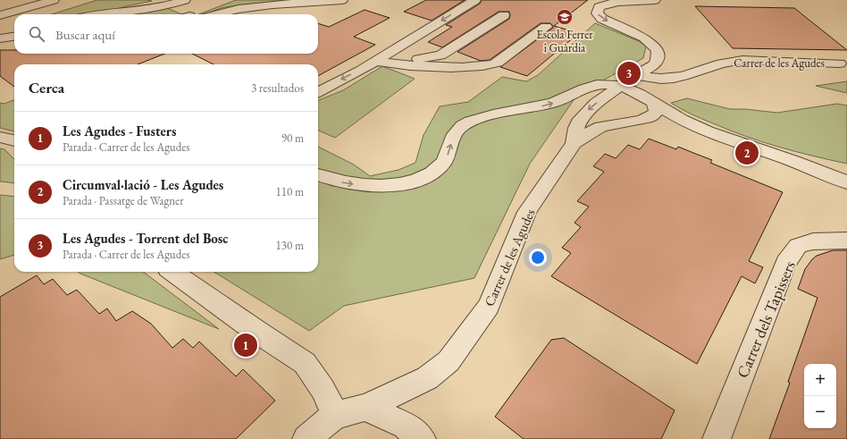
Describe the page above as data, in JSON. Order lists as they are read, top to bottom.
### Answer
{
  "streets": {
    "street": ["Carrer de les Agudes", "Carrer dels Tapissers"]
  },
  "places": {
    "school or university": ["Escola Ferrer i Guàrdia"]
  },
  "page": {
    "search": "Buscar aquí",
    "pins": ["3", "2", "1"],
    "heading": ["Cerca", "3 resultados"],
    "list": [
      {
        "mark": "1",
        "name": "Les Agudes - Fusters",
        "note": "Parada · Carrer de les Agudes",
        "value": "90 m"
      },
      {
        "mark": "2",
        "name": "Circumval·lació - Les Agudes",
        "note": "Parada · Passatge de Wagner",
        "value": "110 m"
      },
      {
        "mark": "3",
        "name": "Les Agudes - Torrent del Bosc",
        "note": "Parada · Carrer de les Agudes",
        "value": "130 m"
      }
    ],
    "map_buttons": ["+", "−"]
  }
}
